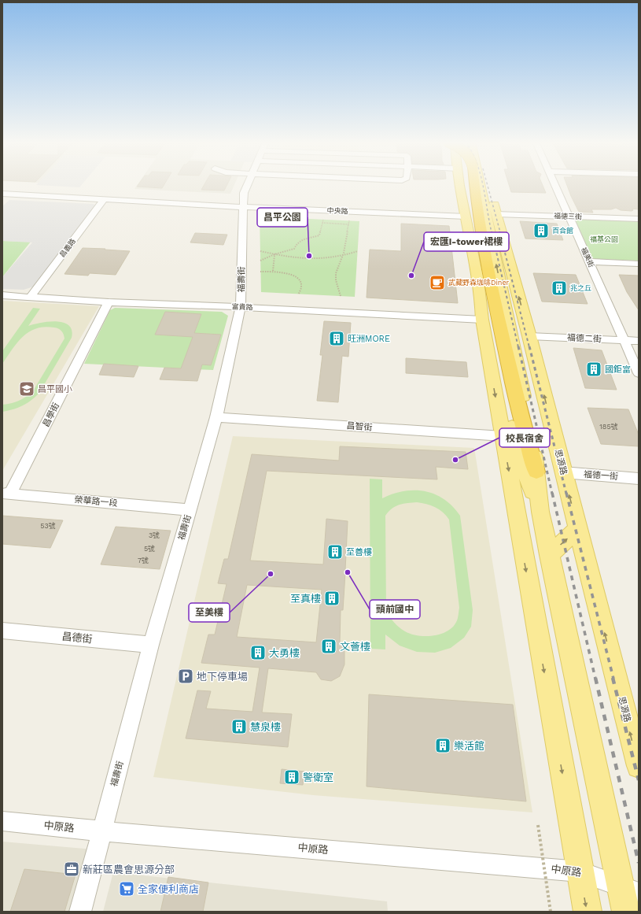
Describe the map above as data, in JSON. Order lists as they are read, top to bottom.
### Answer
{
  "streets": {
    "main road": ["思源路"],
    "street": [
      "中央路",
      "福德三街",
      "昌義路",
      "福美街",
      "福壽街",
      "富貴路",
      "福德二街",
      "昌學街",
      "昌智街",
      "福德一街",
      "榮華路一段",
      "昌德街",
      "中原路"
    ]
  },
  "crossings": [
    ["中央路", "昌義路"],
    ["中央路", "福壽街"],
    ["福德三街", "福美街"],
    ["福德三街", "思源路"],
    ["昌義路", "富貴路"],
    ["福美街", "福德二街"],
    ["福壽街", "富貴路"],
    ["福壽街", "昌智街"],
    ["福壽街", "榮華路一段"],
    ["福壽街", "昌德街"],
    ["福壽街", "中原路"],
    ["富貴路", "昌學街"],
    ["福德二街", "思源路"],
    ["昌學街", "榮華路一段"],
    ["思源路", "福德一街"]
  ],
  "parks": ["福基公園"],
  "places": {
    "building": [
      "百合館",
      "兆之丘",
      "旺洲MORE",
      "國鉅富",
      "至善樓",
      "至真樓",
      "文薈樓",
      "大勇樓",
      "慧泉樓",
      "樂活館",
      "警衛室"
    ],
    "other": [
      "昌平公園",
      "宏匯i-tower裙樓",
      "校長宿舍",
      "頭前國中",
      "至美樓"
    ],
    "cafe": ["武藏野森珈琲Diner"],
    "school or university": ["昌平國小"],
    "parking": ["地下停車場"],
    "office": ["新莊區農會思源分部"],
    "supermarket": ["全家便利商店"]
  },
  "house_numbers": [
    "185號",
    "53號",
    "3號",
    "5號",
    "7號"
  ]
}
